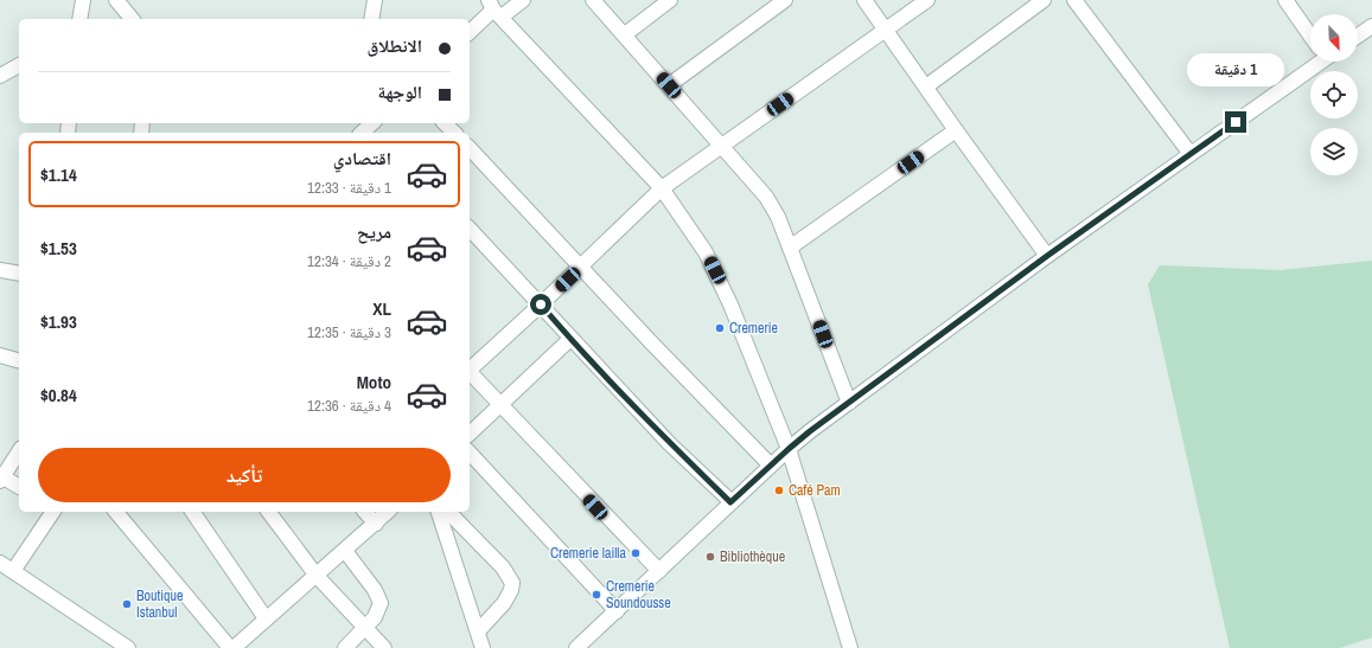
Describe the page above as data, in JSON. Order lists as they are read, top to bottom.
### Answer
{
  "places": [
    "Cremerie",
    "Café Pam",
    "Cremerie lailla",
    "Bibliothèque",
    "Cremerie Soundousse",
    "Boutique Istanbul"
  ],
  "north": "bottom right",
  "page": {
    "banner": ["الانطلاق", "الوجهة"],
    "bubble": "1 دقيقة",
    "list": [
      {
        "name": "اقتصادي",
        "note": "1 دقيقة · 12:33",
        "value": "$1.14"
      },
      {
        "name": "مريح",
        "note": "2 دقيقة · 12:34",
        "value": "$1.53"
      },
      {
        "name": "XL",
        "note": "3 دقيقة · 12:35",
        "value": "$1.93"
      },
      {
        "name": "Moto",
        "note": "4 دقيقة · 12:36",
        "value": "$0.84"
      }
    ],
    "buttons": "تأكيد"
  }
}
